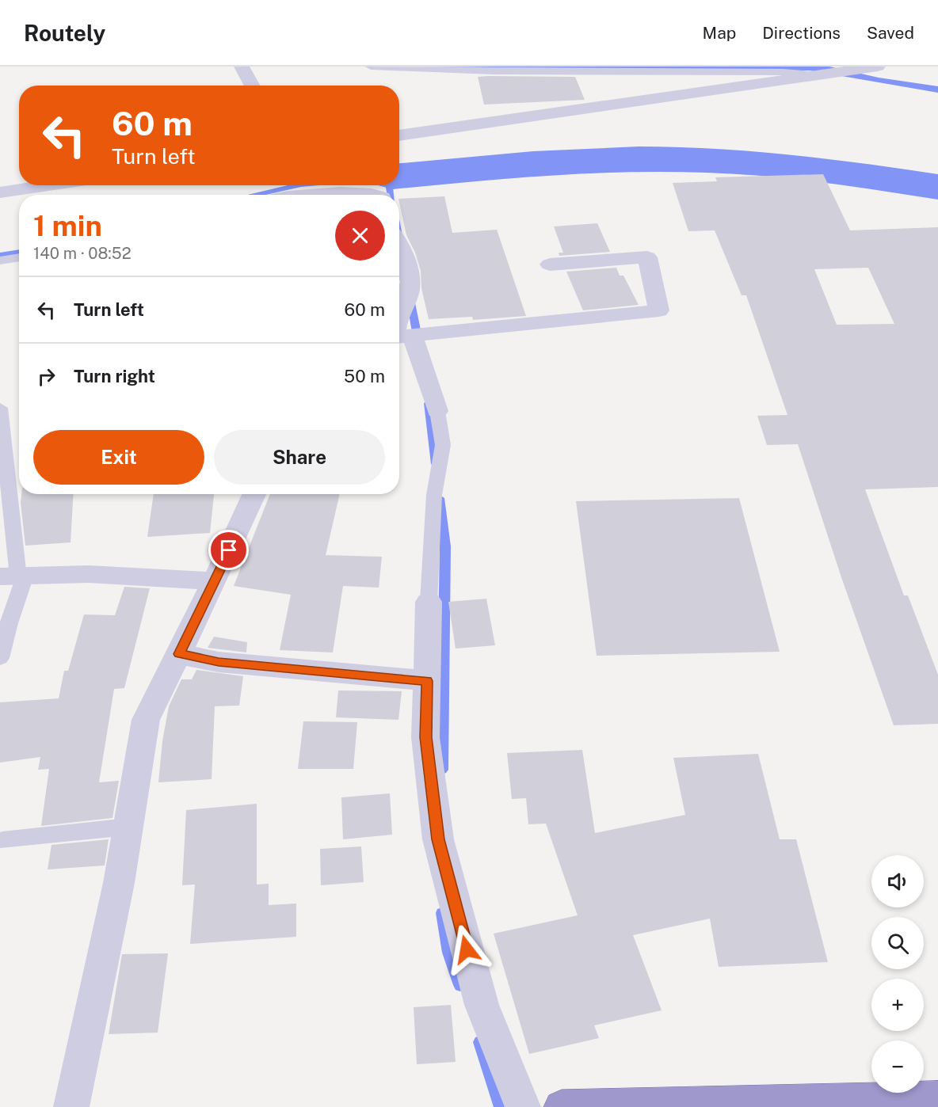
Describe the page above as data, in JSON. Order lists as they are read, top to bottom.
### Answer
{
  "page": {
    "header": "Routely",
    "nav": ["Map", "Directions", "Saved"],
    "turn": ["60 m", "Turn left"],
    "heading": ["1 min", "140 m · 08:52"],
    "list": [
      {
        "name": "Turn left",
        "value": "60 m"
      },
      {
        "name": "Turn right",
        "value": "50 m"
      }
    ],
    "buttons": ["Exit", "Share"],
    "map_buttons": ["+", "−"]
  }
}
